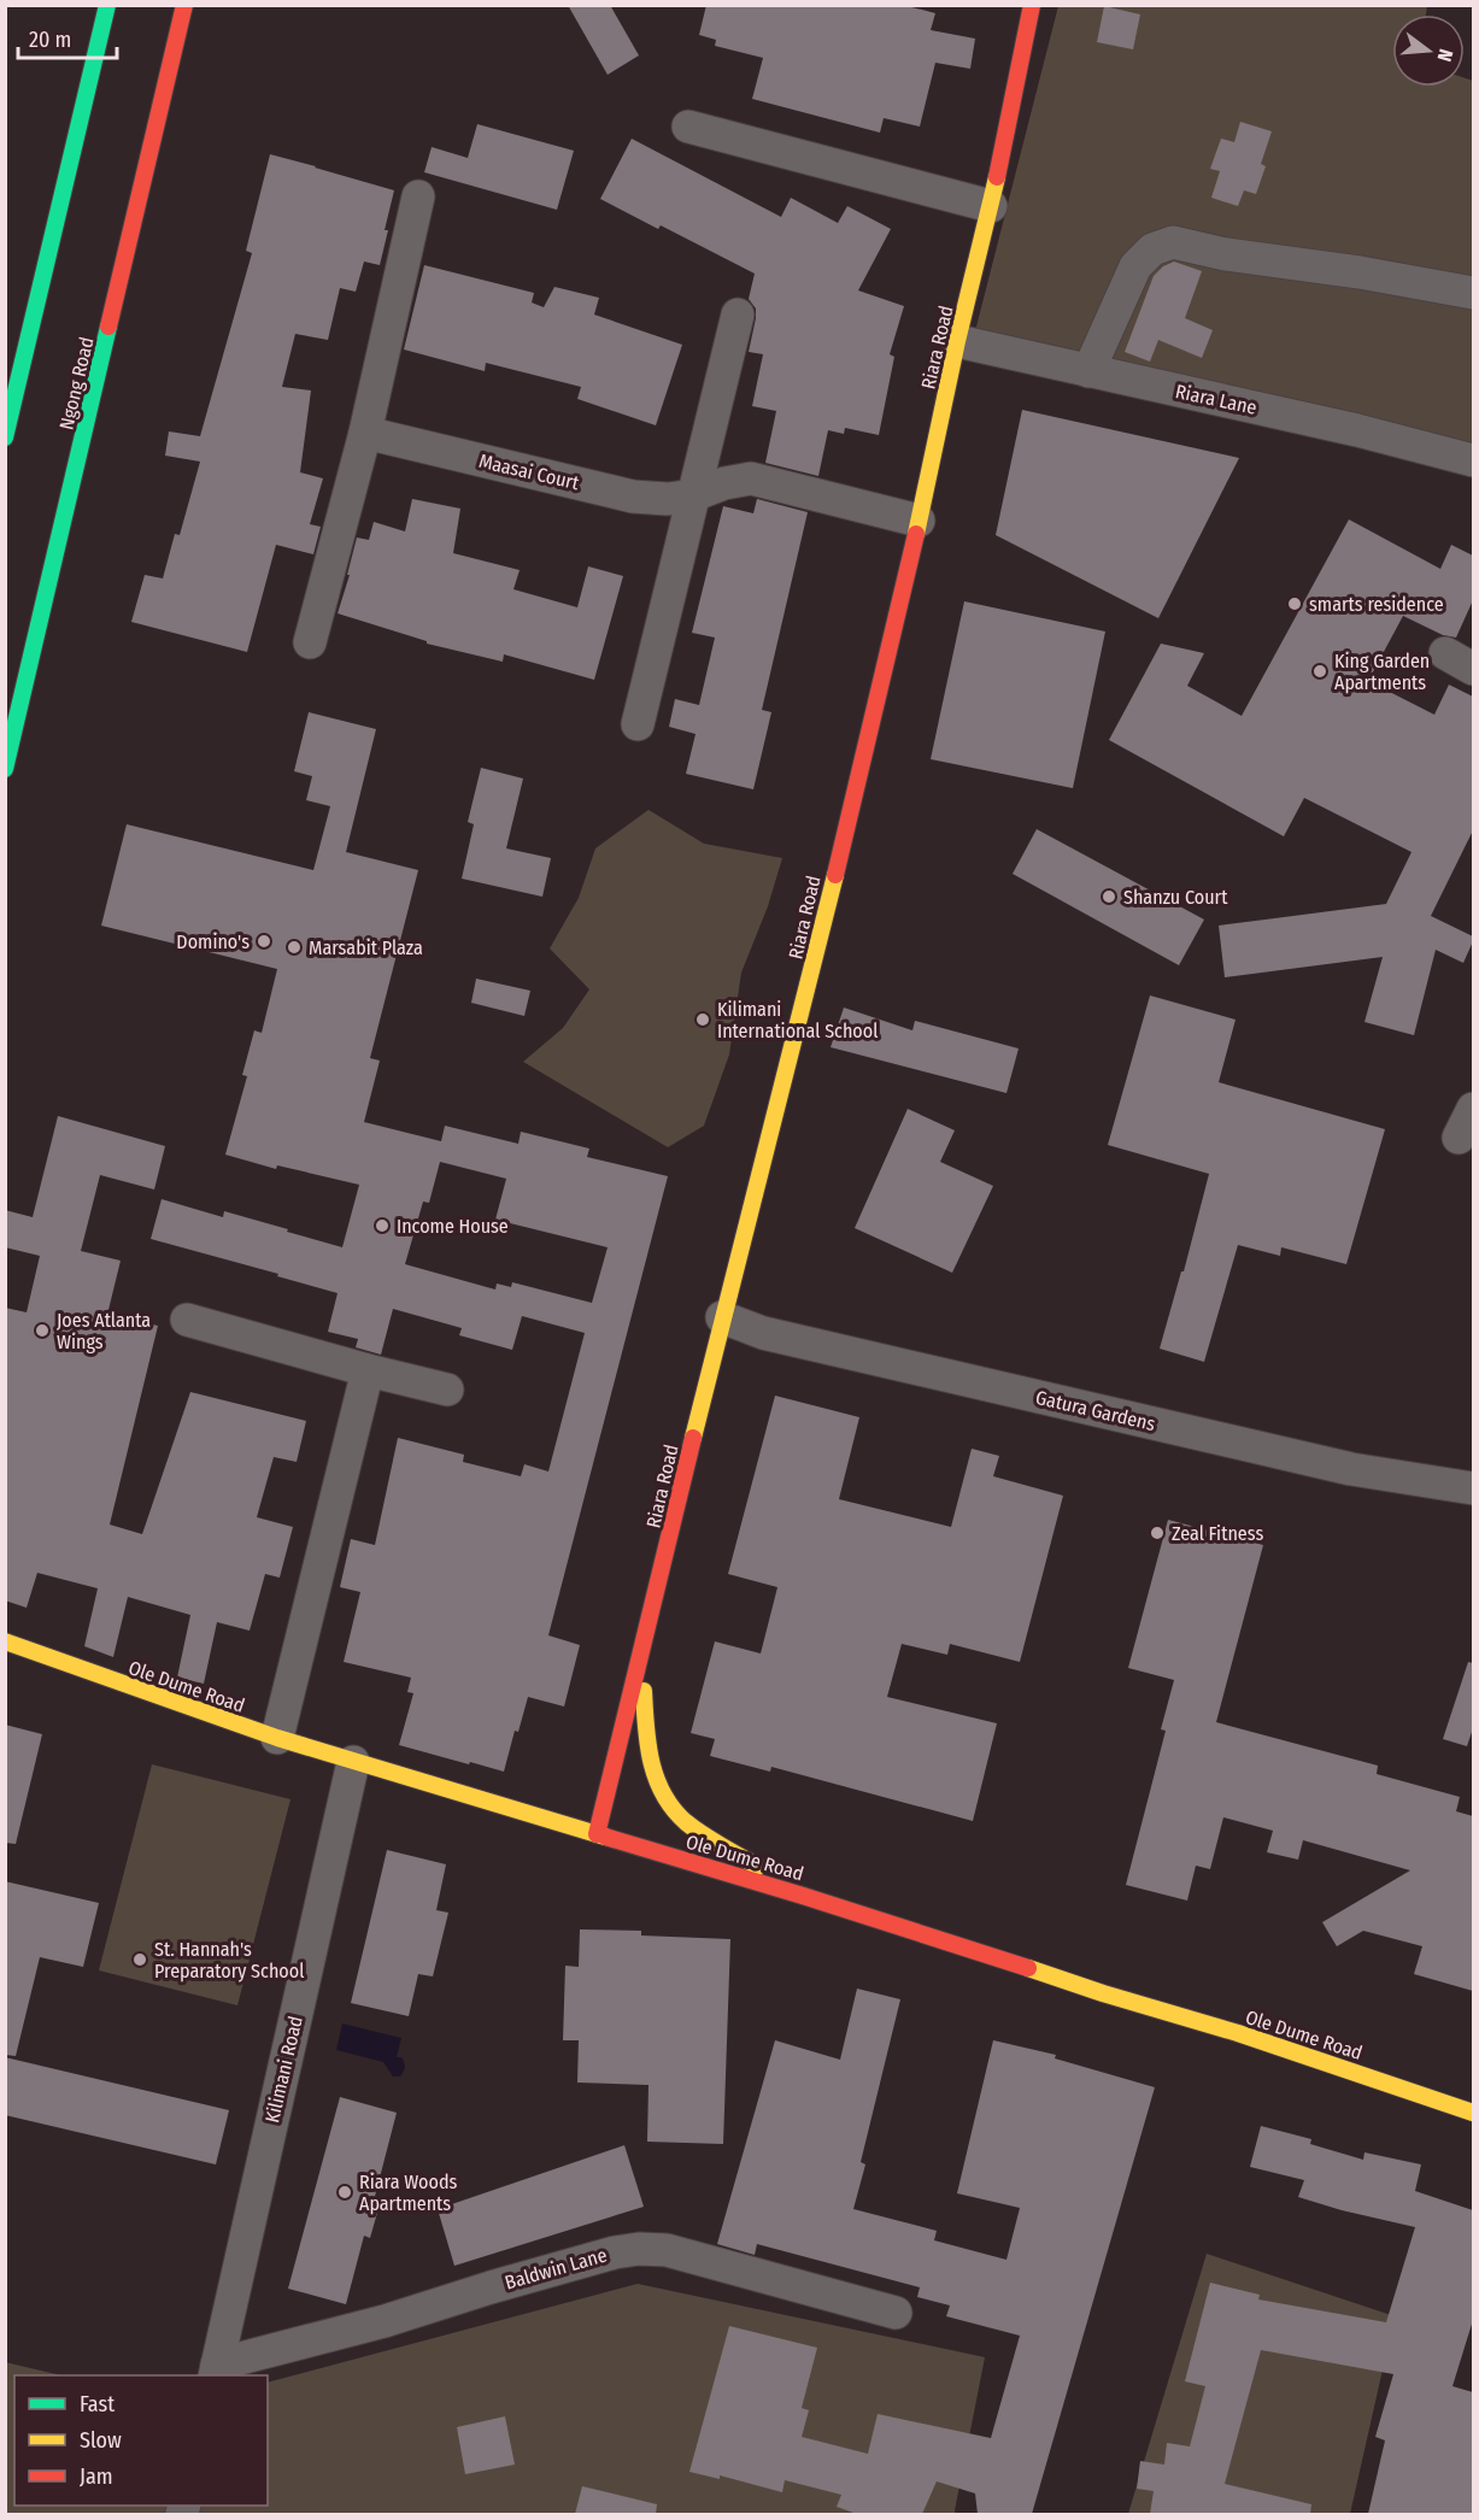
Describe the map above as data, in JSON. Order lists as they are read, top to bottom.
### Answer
{
  "streets": {
    "street": [
      "Riara Road",
      "Ngong Road",
      "Riara Lane",
      "Maasai Court",
      "Gatura Gardens",
      "Ole Dume Road",
      "Kilimani Road",
      "Baldwin Lane"
    ]
  },
  "crossings": [
    ["Riara Road", "Riara Lane"],
    ["Riara Road", "Maasai Court"],
    ["Riara Road", "Gatura Gardens"],
    ["Riara Road", "Ole Dume Road"],
    ["Ole Dume Road", "Kilimani Road"],
    ["Kilimani Road", "Baldwin Lane"]
  ],
  "places": [
    "smarts residence",
    "King Garden Apartments",
    "Shanzu Court",
    "Domino's",
    "Marsabit Plaza",
    "Kilimani International School",
    "Income House",
    "Joes Atlanta Wings",
    "Zeal Fitness",
    "St. Hannah's Preparatory School",
    "Riara Woods Apartments"
  ],
  "legend": ["Fast", "Slow", "Jam"],
  "scale_bar": "20 m",
  "north": "right"
}
